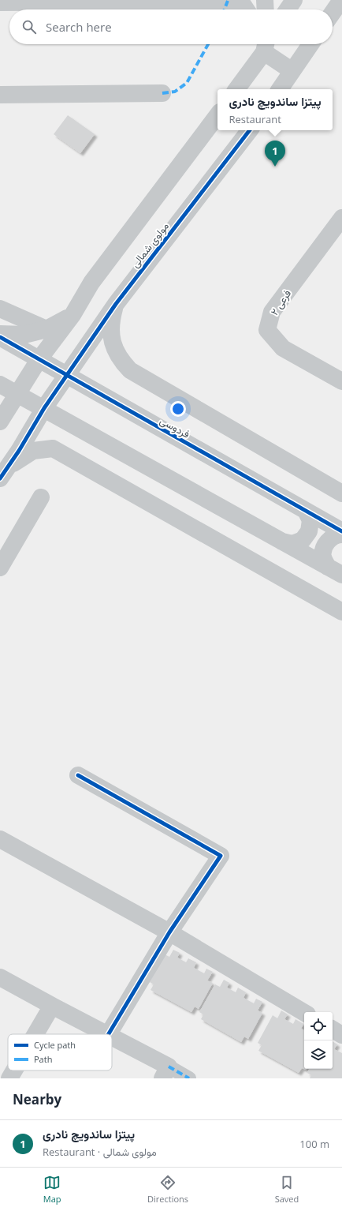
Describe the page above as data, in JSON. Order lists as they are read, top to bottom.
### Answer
{
  "streets": {
    "street": ["مولوی شمالی", "فرعی ۲", "فردوسی"]
  },
  "crossings": [
    ["مولوی شمالی", "فردوسی"]
  ],
  "legend": ["Cycle path", "Path"],
  "page": {
    "search": "Search here",
    "popup": ["پیتزا ساندویچ نادری", "Restaurant"],
    "pins": "1",
    "heading": "Nearby",
    "list": [
      {
        "mark": "1",
        "name": "پیتزا ساندویچ نادری",
        "note": "Restaurant · مولوی شمالی",
        "value": "100 m"
      }
    ],
    "nav": ["Map", "Directions", "Saved"]
  }
}
